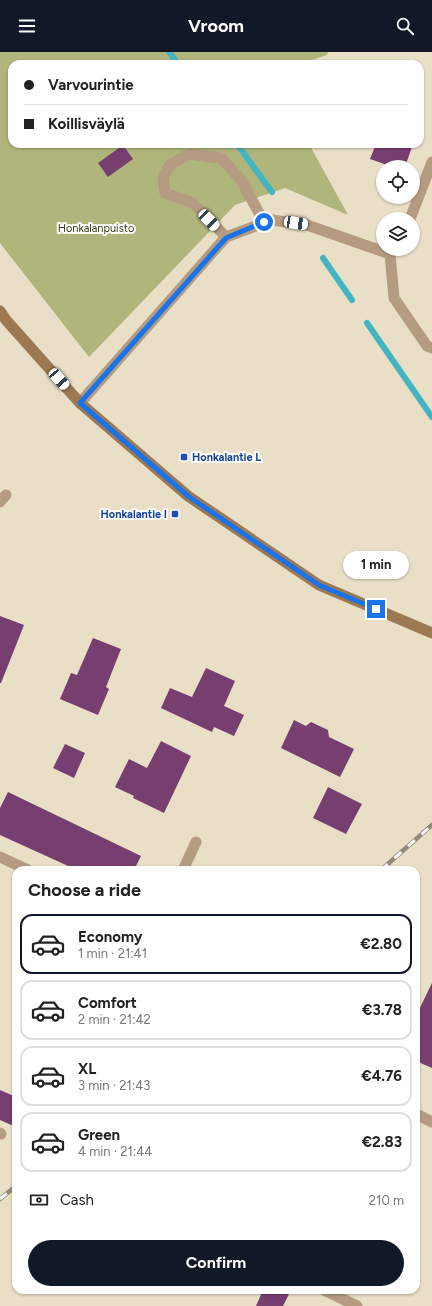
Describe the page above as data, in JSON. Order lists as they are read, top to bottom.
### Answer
{
  "parks": ["Honkalanpuisto"],
  "places": {
    "transit": ["Honkalantie L", "Honkalantie I"]
  },
  "page": {
    "header": "Vroom",
    "banner": ["Varvourintie", "Koillisväylä"],
    "bubble": "1 min",
    "heading": "Choose a ride",
    "list": [
      {
        "name": "Economy",
        "note": "1 min · 21:41",
        "value": "€2.80"
      },
      {
        "name": "Comfort",
        "note": "2 min · 21:42",
        "value": "€3.78"
      },
      {
        "name": "XL",
        "note": "3 min · 21:43",
        "value": "€4.76"
      },
      {
        "name": "Green",
        "note": "4 min · 21:44",
        "value": "€2.83"
      }
    ],
    "pay": ["Cash", "210 m"],
    "buttons": "Confirm"
  }
}
